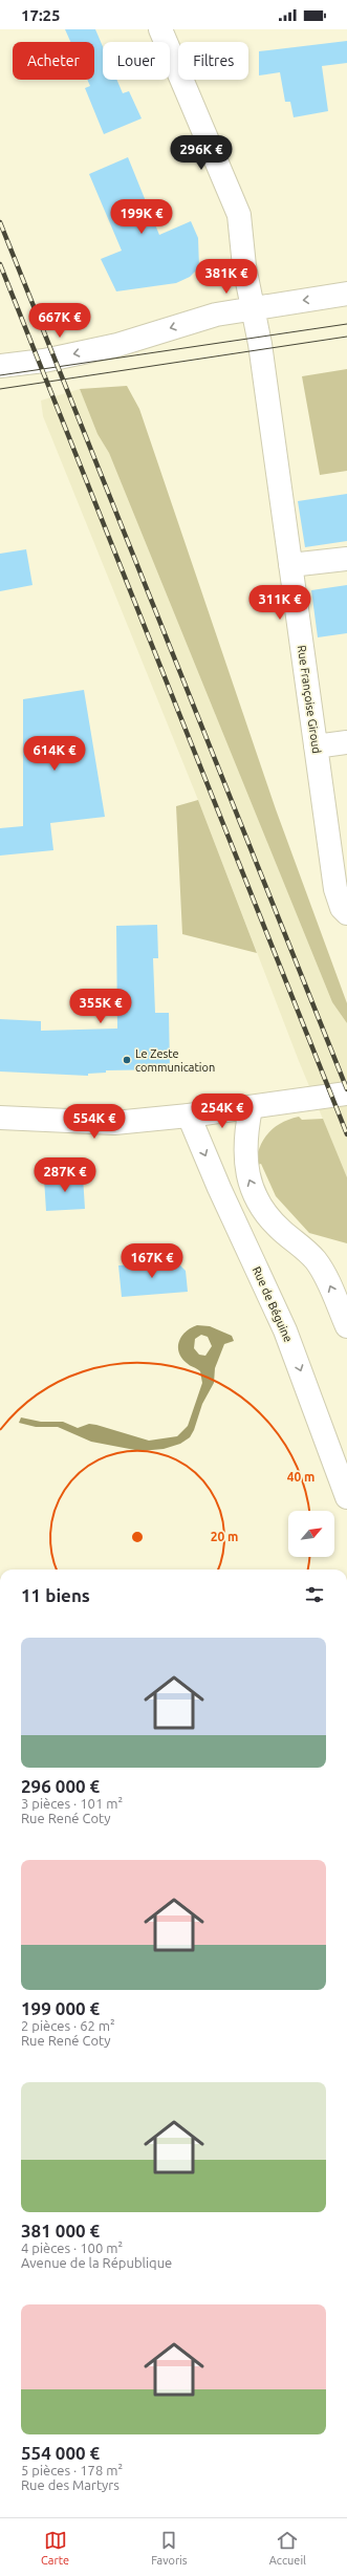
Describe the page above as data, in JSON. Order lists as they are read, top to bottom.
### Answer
{
  "streets": {
    "street": ["Rue Françoise Giroud", "Rue de Béguine"]
  },
  "places": ["Le Zeste communication"],
  "north": "top right",
  "page": {
    "status": "17:25",
    "chip": ["Acheter", "Louer", "Filtres"],
    "price": [
      "296K €",
      "199K €",
      "381K €",
      "667K €",
      "311K €",
      "614K €",
      "355K €",
      "254K €",
      "554K €",
      "287K €",
      "167K €"
    ],
    "heading": "11 biens",
    "list": [
      {
        "name": "296 000 €",
        "note": "3 pièces · 101 m² · Rue René Coty"
      },
      {
        "name": "199 000 €",
        "note": "2 pièces · 62 m² · Rue René Coty"
      },
      {
        "name": "381 000 €",
        "note": "4 pièces · 100 m² · Avenue de la République"
      },
      {
        "name": "554 000 €",
        "note": "5 pièces · 178 m² · Rue des Martyrs"
      }
    ],
    "tabs": ["Carte", "Favoris", "Accueil"]
  },
  "rings": ["40 m", "20 m"]
}
